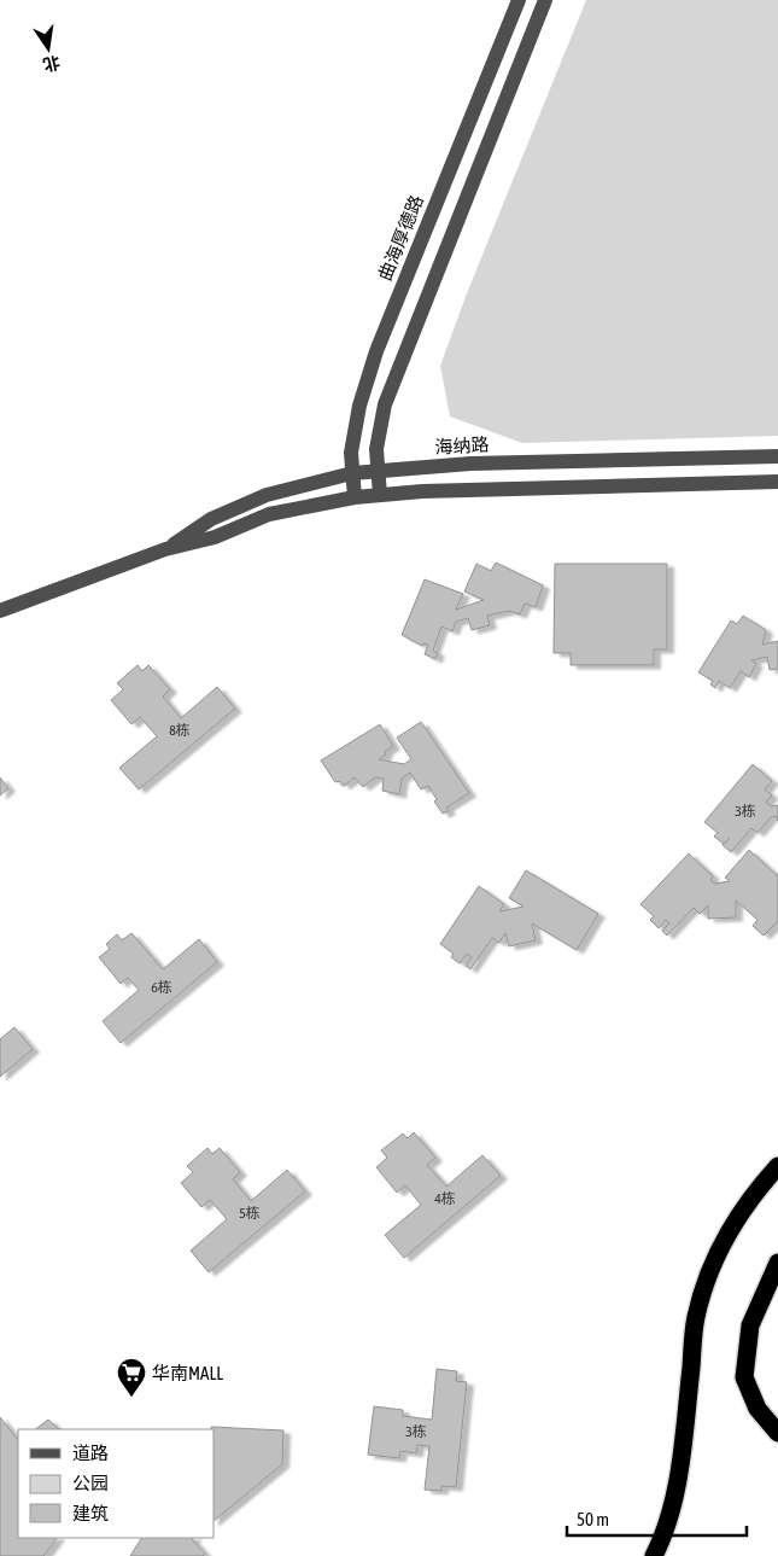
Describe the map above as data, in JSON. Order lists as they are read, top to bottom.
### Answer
{
  "streets": {
    "street": ["曲海厚德路", "海纳路"]
  },
  "crossings": [
    ["曲海厚德路", "海纳路"]
  ],
  "places": {
    "supermarket": ["华南MALL"]
  },
  "house_numbers": [
    "8栋",
    "3栋",
    "6栋",
    "4栋",
    "5栋",
    "3栋"
  ],
  "legend": ["道路", "公园", "建筑"],
  "scale_bar": "50 m",
  "north": "bottom"
}
